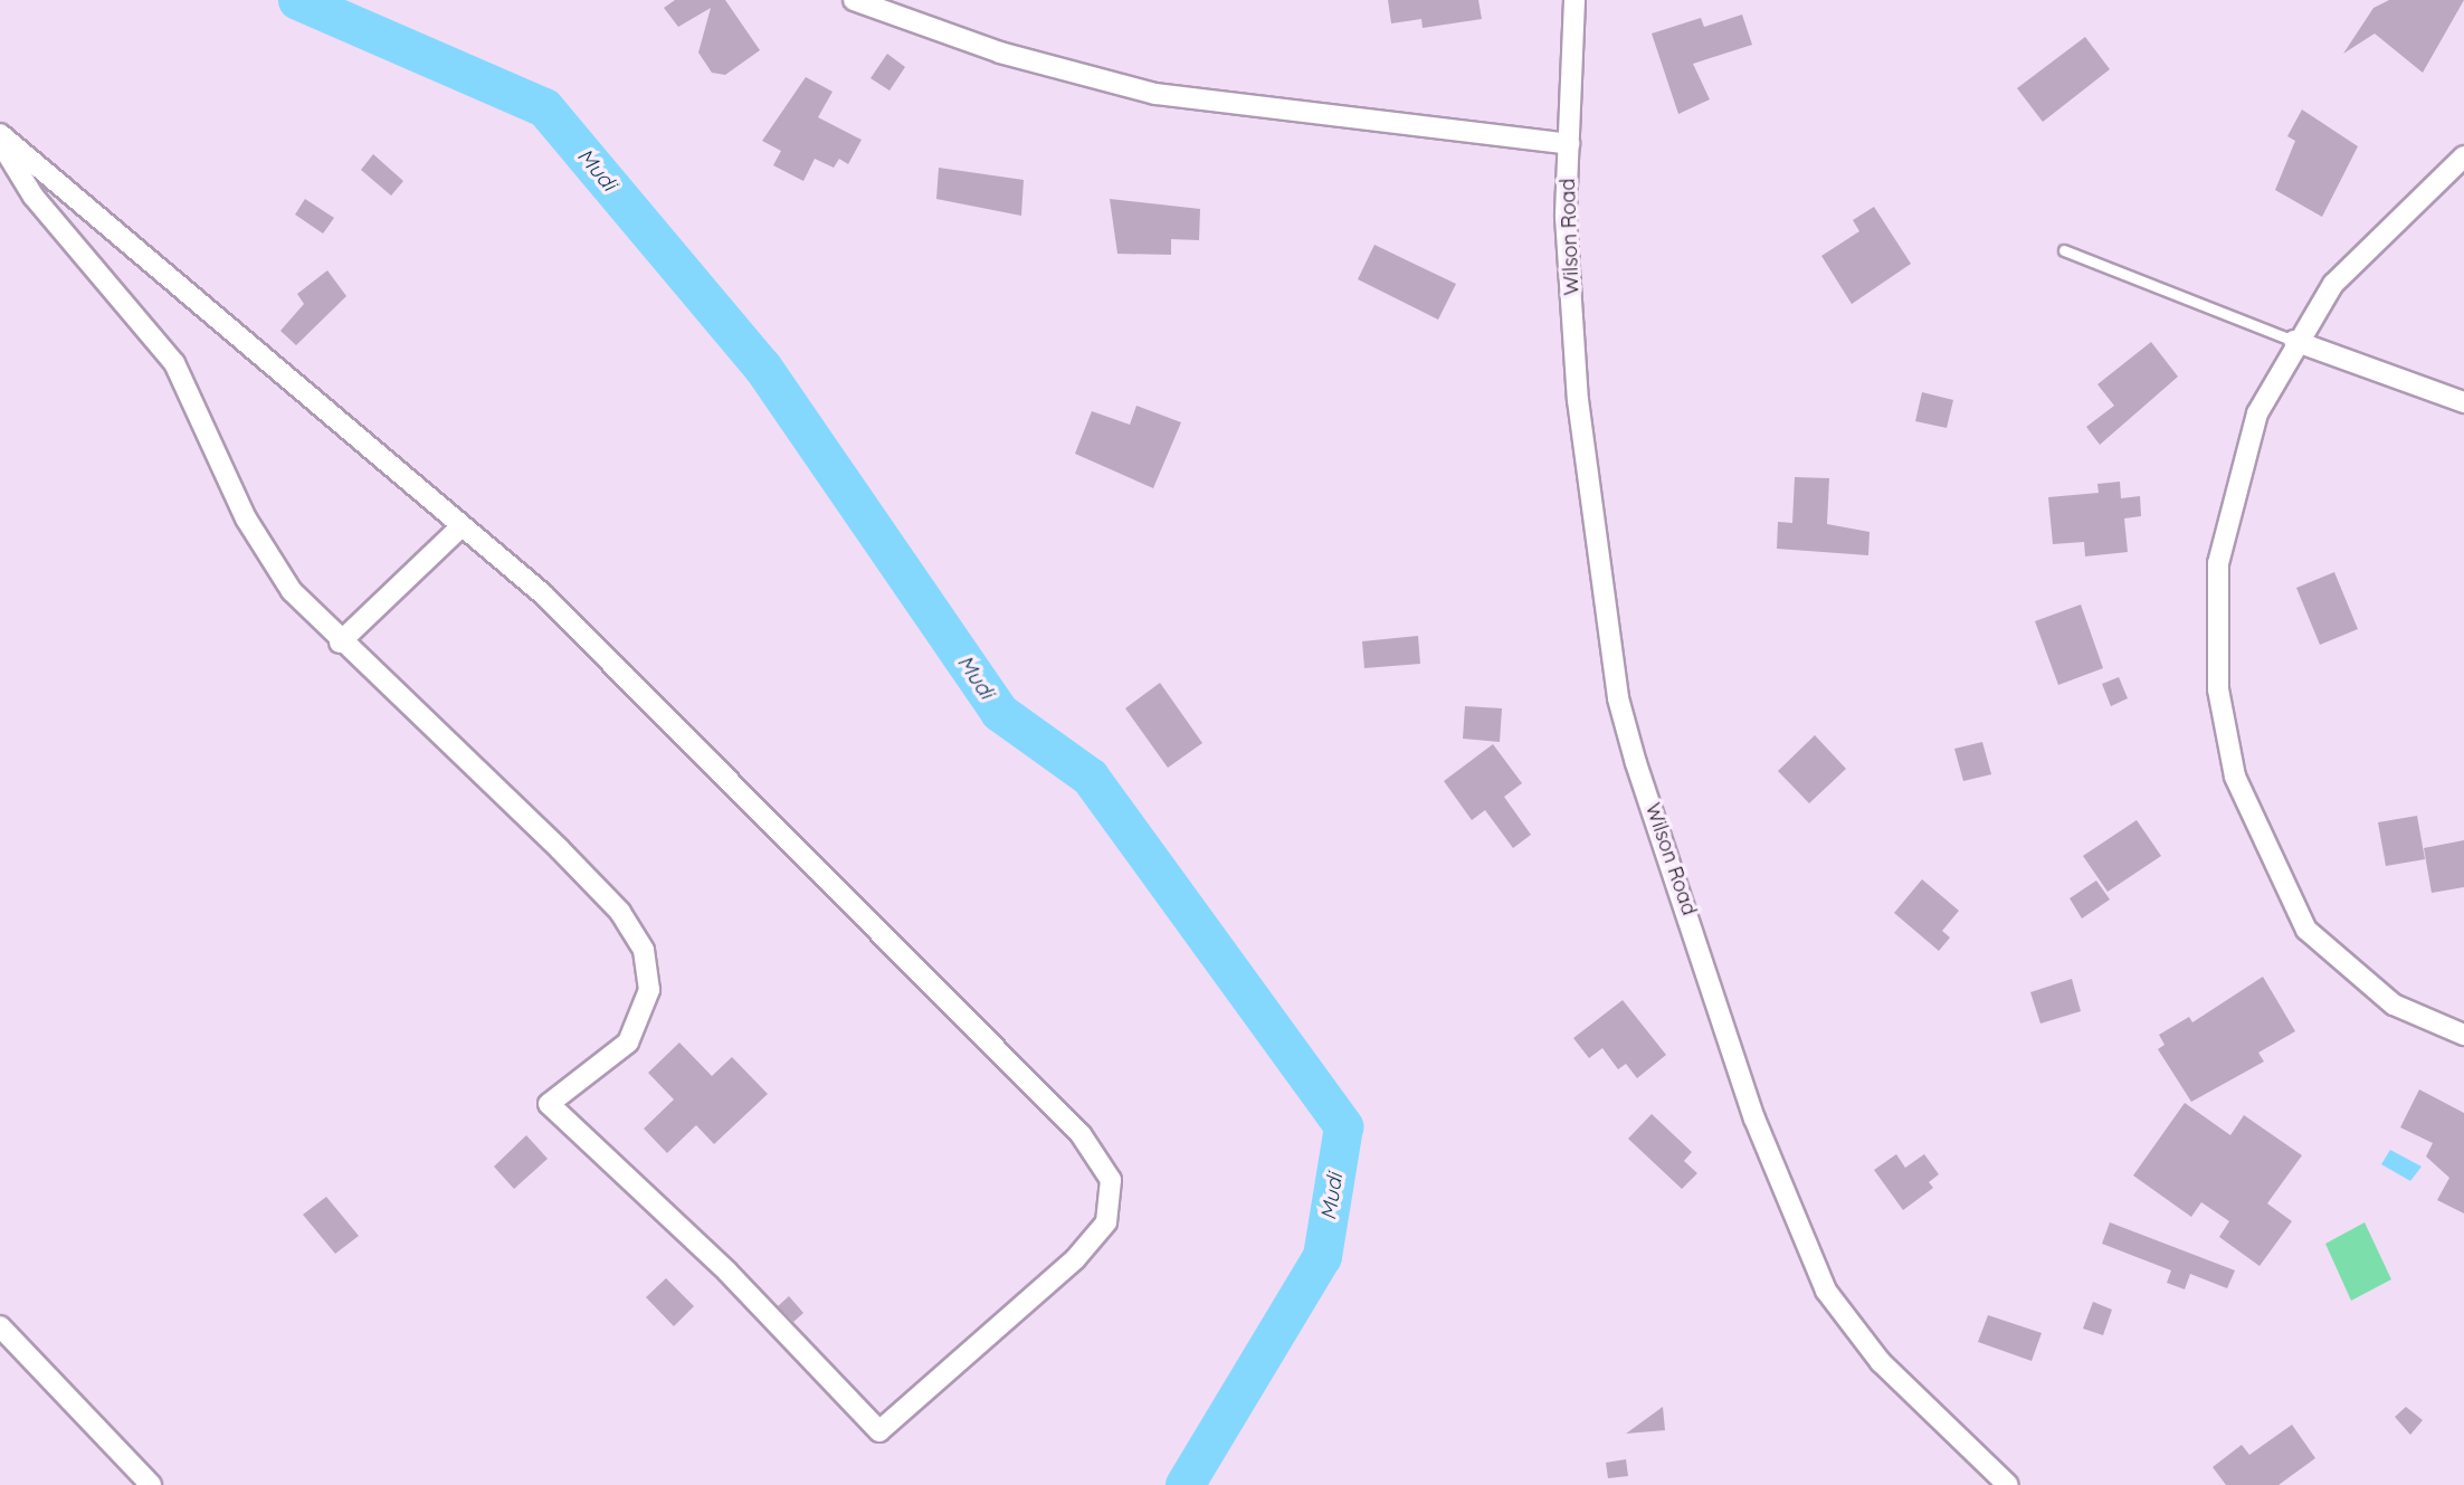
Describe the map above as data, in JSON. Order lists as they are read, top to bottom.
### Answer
{
  "streets": {
    "street": ["Wilson Road"]
  },
  "water": ["Mudi"]
}
